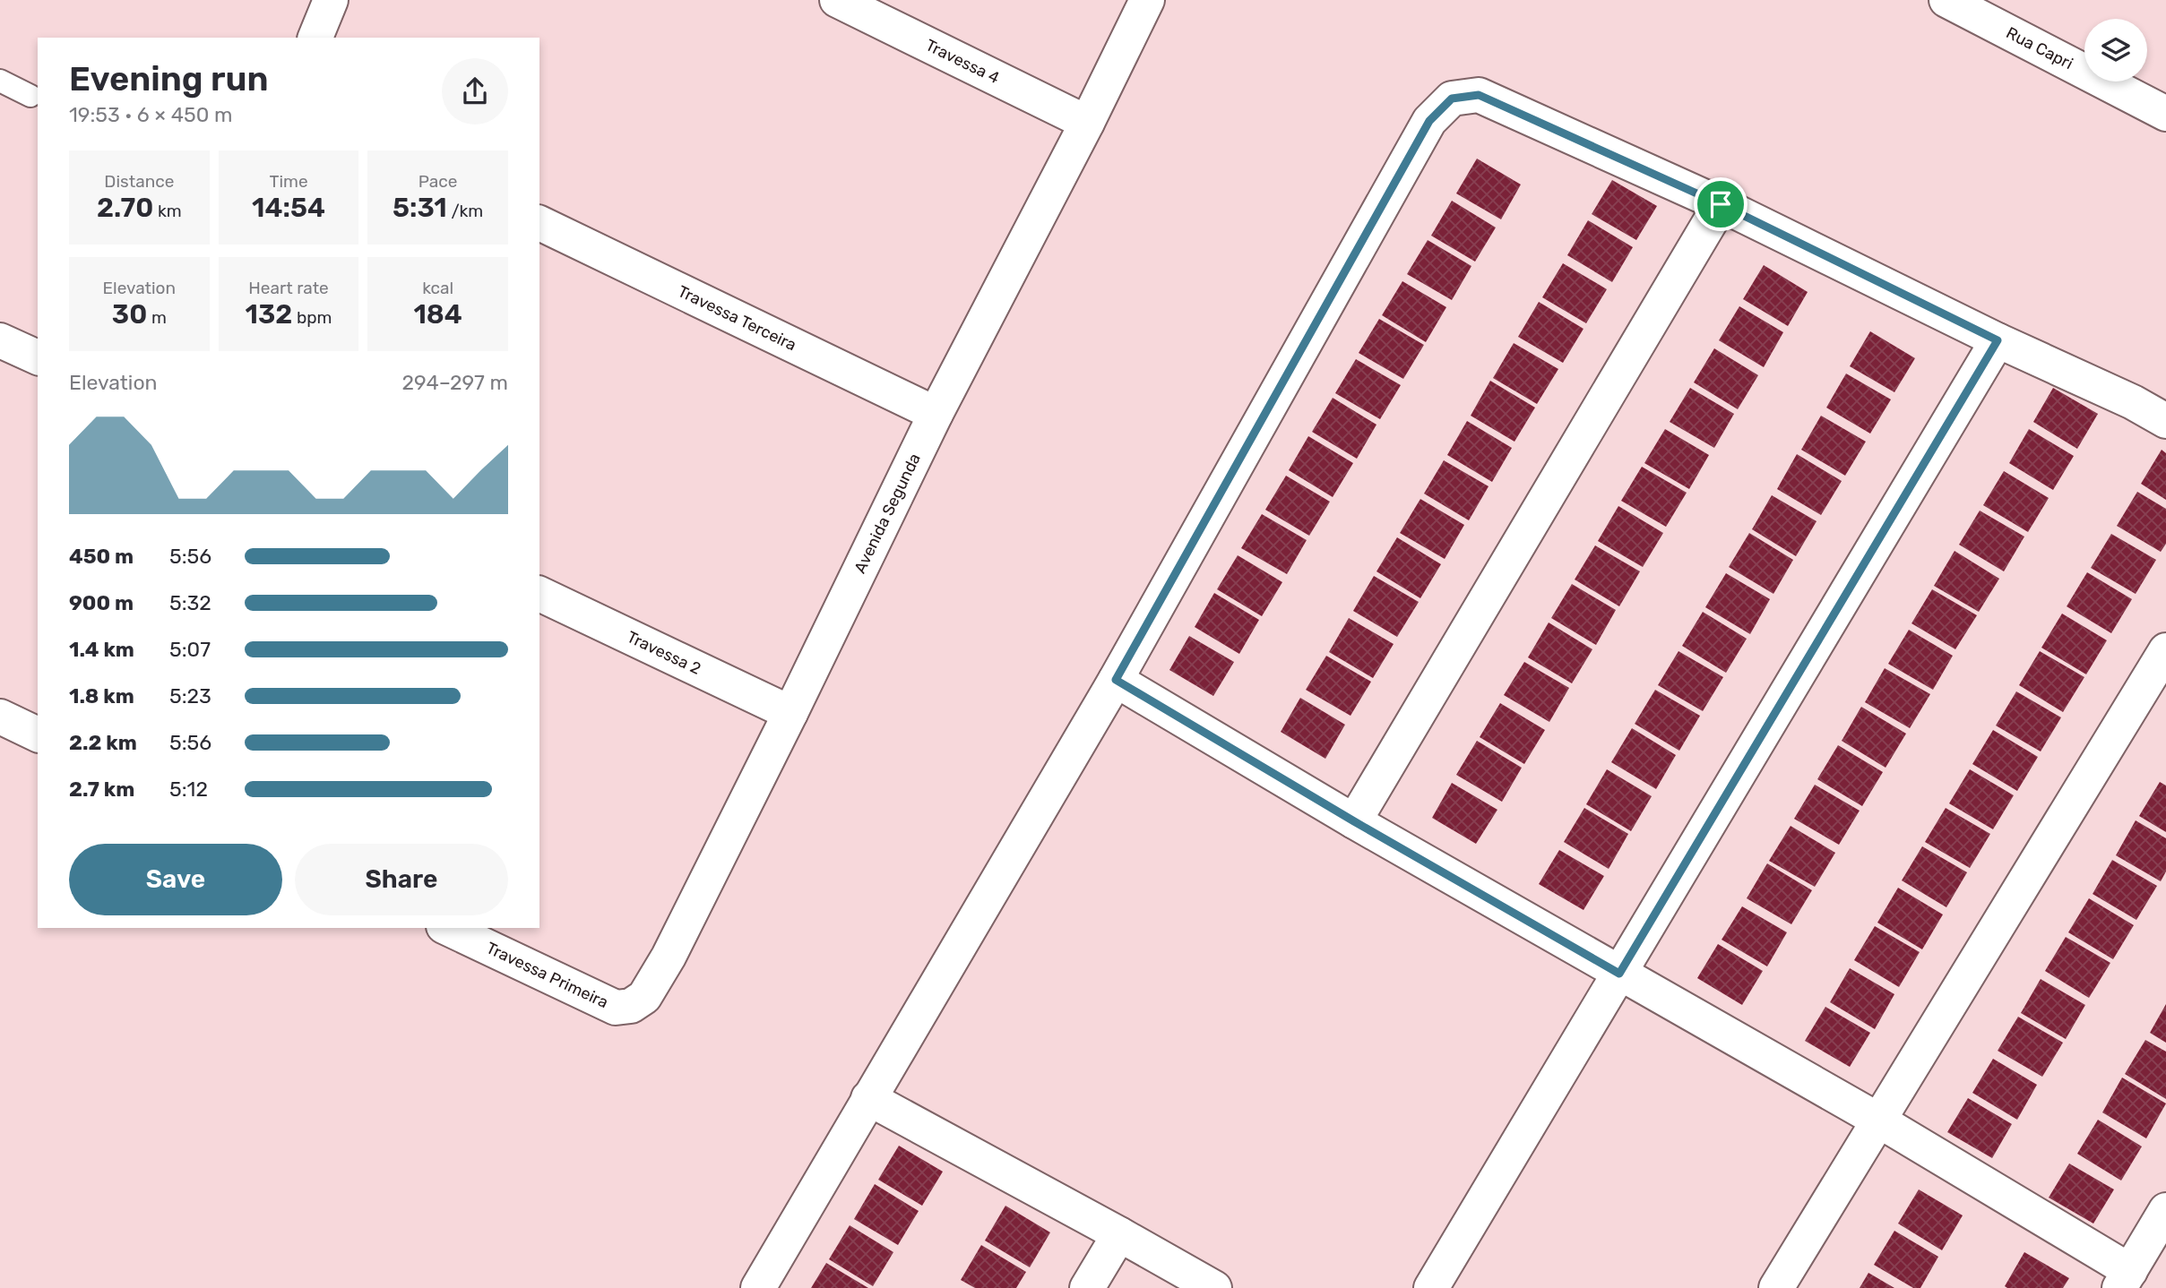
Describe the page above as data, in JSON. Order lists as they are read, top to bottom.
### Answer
{
  "streets": {
    "street": [
      "Rua Capri",
      "Travessa 4",
      "Travessa Terceira",
      "Avenida Segunda",
      "Travessa 2",
      "Travessa Primeira"
    ]
  },
  "crossings": [
    ["Travessa 4", "Avenida Segunda"],
    ["Travessa Terceira", "Avenida Segunda"],
    ["Avenida Segunda", "Travessa 2"],
    ["Avenida Segunda", "Travessa Primeira"]
  ],
  "page": {
    "heading": ["Evening run", "19:53 · 6 × 450 m"],
    "stats": [
      ["Distance", "2.70 km"],
      ["Time", "14:54"],
      ["Pace", "5:31 /km"],
      ["Elevation", "30 m"],
      ["Heart rate", "132 bpm"],
      ["kcal", "184"]
    ],
    "chart": ["Elevation", "294–297 m"],
    "list": [
      {
        "name": "450 m",
        "note": "5:56"
      },
      {
        "name": "900 m",
        "note": "5:32"
      },
      {
        "name": "1.4 km",
        "note": "5:07"
      },
      {
        "name": "1.8 km",
        "note": "5:23"
      },
      {
        "name": "2.2 km",
        "note": "5:56"
      },
      {
        "name": "2.7 km",
        "note": "5:12"
      }
    ],
    "buttons": ["Save", "Share"]
  }
}
